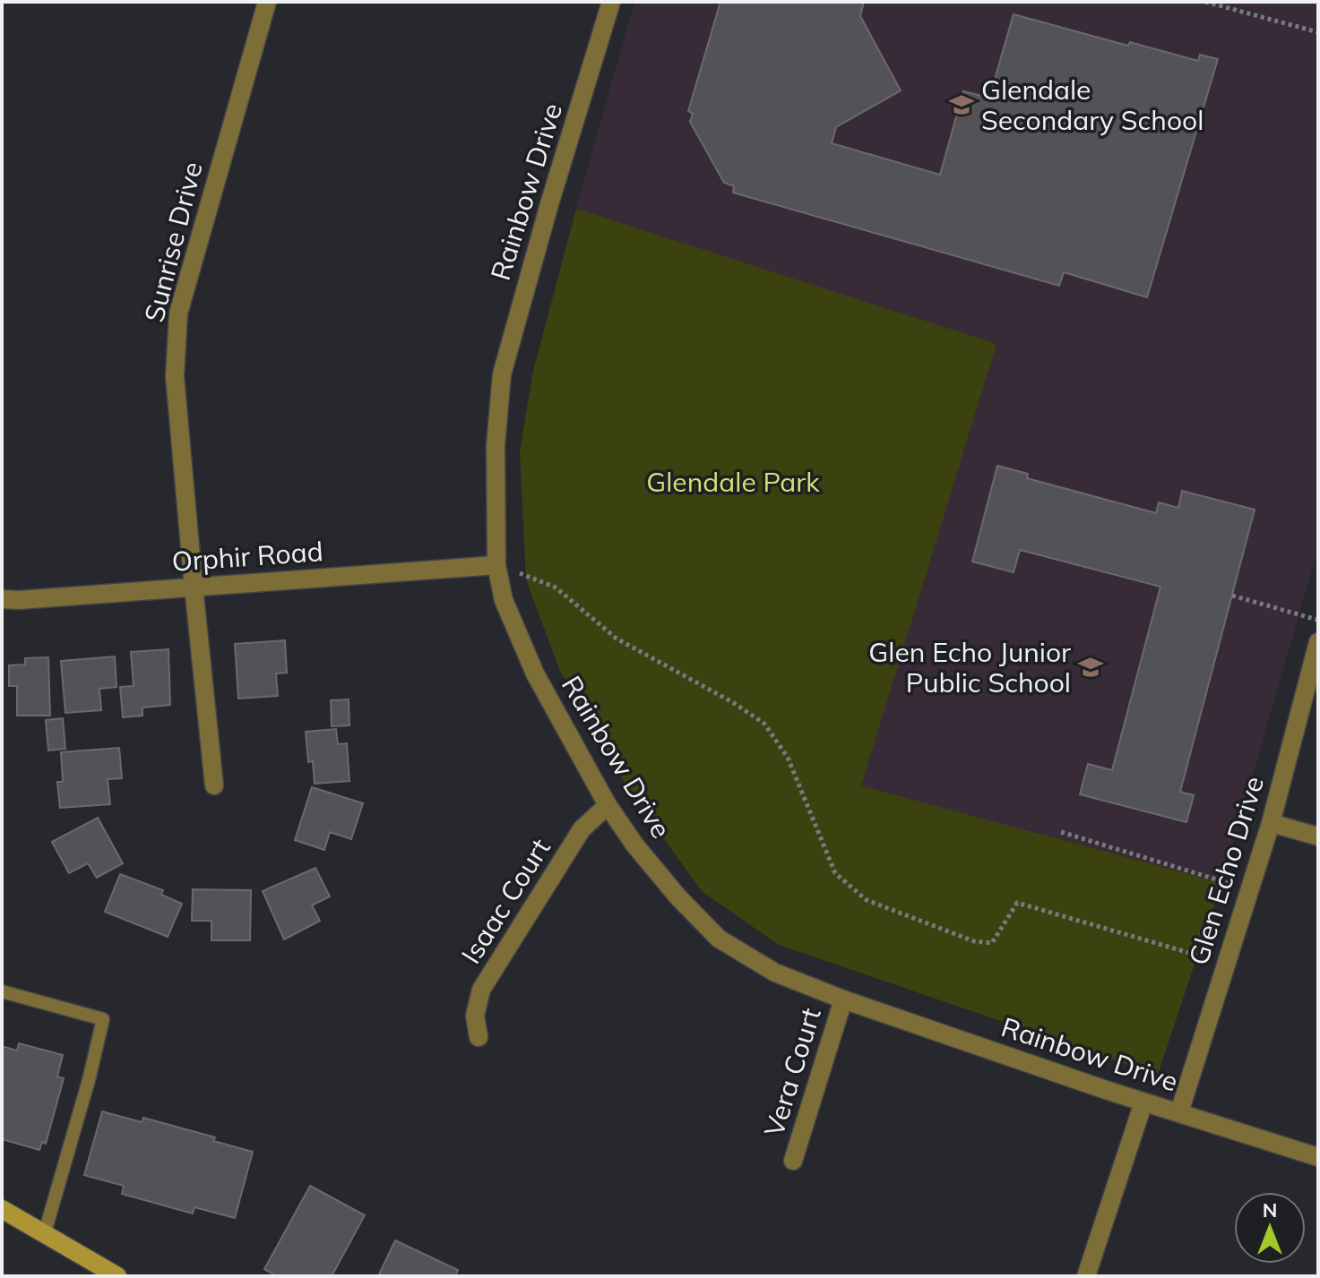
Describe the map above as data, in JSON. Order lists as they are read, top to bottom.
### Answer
{
  "streets": {
    "street": [
      "Rainbow Drive",
      "Sunrise Drive",
      "Orphir Road",
      "Glen Echo Drive",
      "Isaac Court",
      "Vera Court"
    ]
  },
  "crossings": [
    ["Rainbow Drive", "Orphir Road"],
    ["Rainbow Drive", "Glen Echo Drive"],
    ["Rainbow Drive", "Isaac Court"],
    ["Rainbow Drive", "Vera Court"],
    ["Sunrise Drive", "Orphir Road"]
  ],
  "parks": ["Glendale Park"],
  "places": {
    "school or university": ["Glendale Secondary School", "Glen Echo Junior Public School"]
  },
  "north": "top"
}
